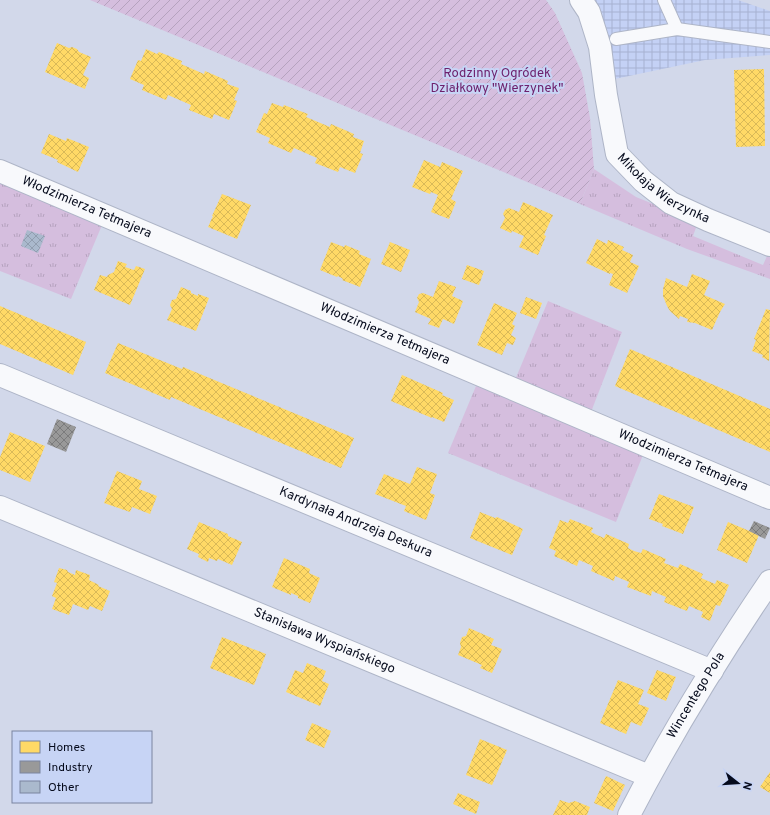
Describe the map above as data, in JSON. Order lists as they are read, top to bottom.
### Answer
{
  "streets": {
    "street": [
      "Mikołaja Wierzynka",
      "Włodzimierza Tetmajera",
      "Kardynała Andrzeja Deskura",
      "Stanisława Wyspiańskiego",
      "Wincentego Pola"
    ]
  },
  "crossings": [
    ["Kardynała Andrzeja Deskura", "Wincentego Pola"],
    ["Stanisława Wyspiańskiego", "Wincentego Pola"]
  ],
  "parks": ["Rodzinny Ogródek Działkowy \"Wierzynek\""],
  "legend": ["Homes", "Industry", "Other"],
  "north": "right"
}
